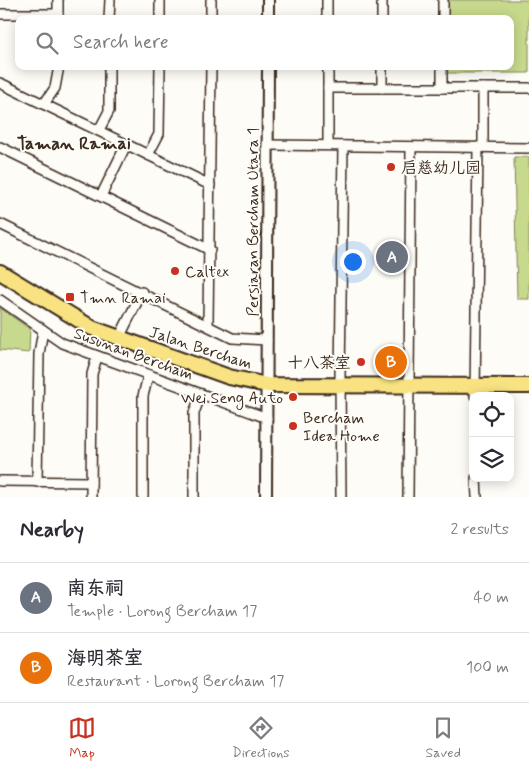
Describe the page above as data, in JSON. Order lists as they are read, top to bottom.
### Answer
{
  "streets": {
    "main road": ["Jalan Bercham"],
    "street": ["Persiaran Bercham Utara 1", "Susunan Bercham"]
  },
  "crossings": [
    ["Persiaran Bercham Utara 1", "Jalan Bercham"],
    ["Persiaran Bercham Utara 1", "Susunan Bercham"]
  ],
  "districts": ["Taman Ramai"],
  "places": {
    "other": [
      "启慈幼儿园",
      "Caltex",
      "十八茶室",
      "Wei Seng Auto",
      "Bercham Idea Home"
    ],
    "transit": ["Tmn Ramai"]
  },
  "page": {
    "search": "Search here",
    "pins": ["A", "B"],
    "heading": ["Nearby", "2 results"],
    "list": [
      {
        "mark": "A",
        "name": "南东祠",
        "note": "Temple · Lorong Bercham 17",
        "value": "40 m"
      },
      {
        "mark": "B",
        "name": "海明茶室",
        "note": "Restaurant · Lorong Bercham 17",
        "value": "100 m"
      }
    ],
    "nav": ["Map", "Directions", "Saved"]
  }
}
